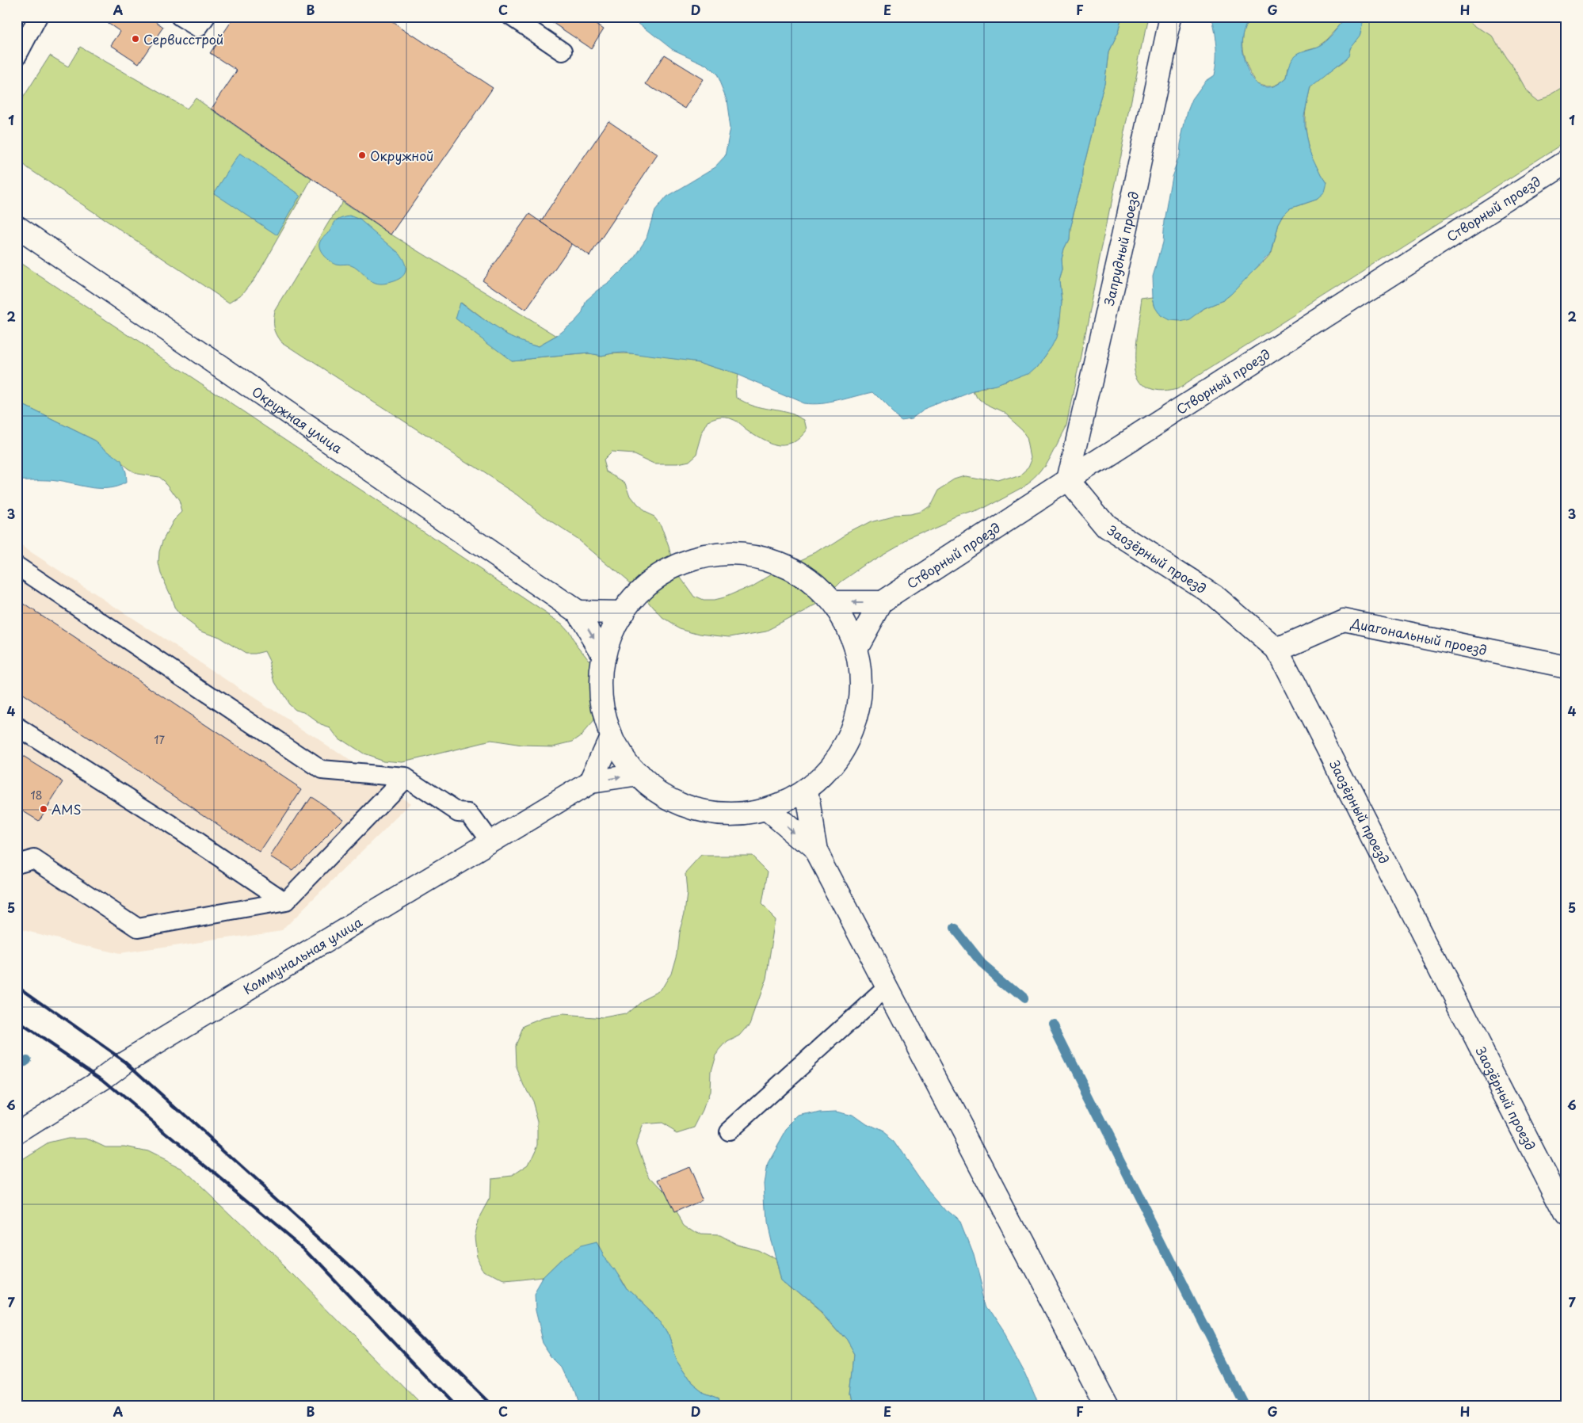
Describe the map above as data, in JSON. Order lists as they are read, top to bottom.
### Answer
{
  "streets": {
    "main road": [
      "Створный проезд",
      "Запрудный проезд",
      "Окружная улица",
      "Заозёрный проезд",
      "Диагональный проезд",
      "Коммунальная улица"
    ]
  },
  "crossings": [
    ["Створный проезд", "Запрудный проезд"],
    ["Створный проезд", "Заозёрный проезд"],
    ["Запрудный проезд", "Заозёрный проезд"],
    ["Заозёрный проезд", "Диагональный проезд"]
  ],
  "places": ["Сервисстрой", "Окружной", "AMS"],
  "house_numbers": ["17", "18"],
  "grid": {
    "columns": [
      "A",
      "B",
      "C",
      "D",
      "E",
      "F",
      "G",
      "H"
    ],
    "rows": [
      "1",
      "2",
      "3",
      "4",
      "5",
      "6",
      "7"
    ]
  }
}
